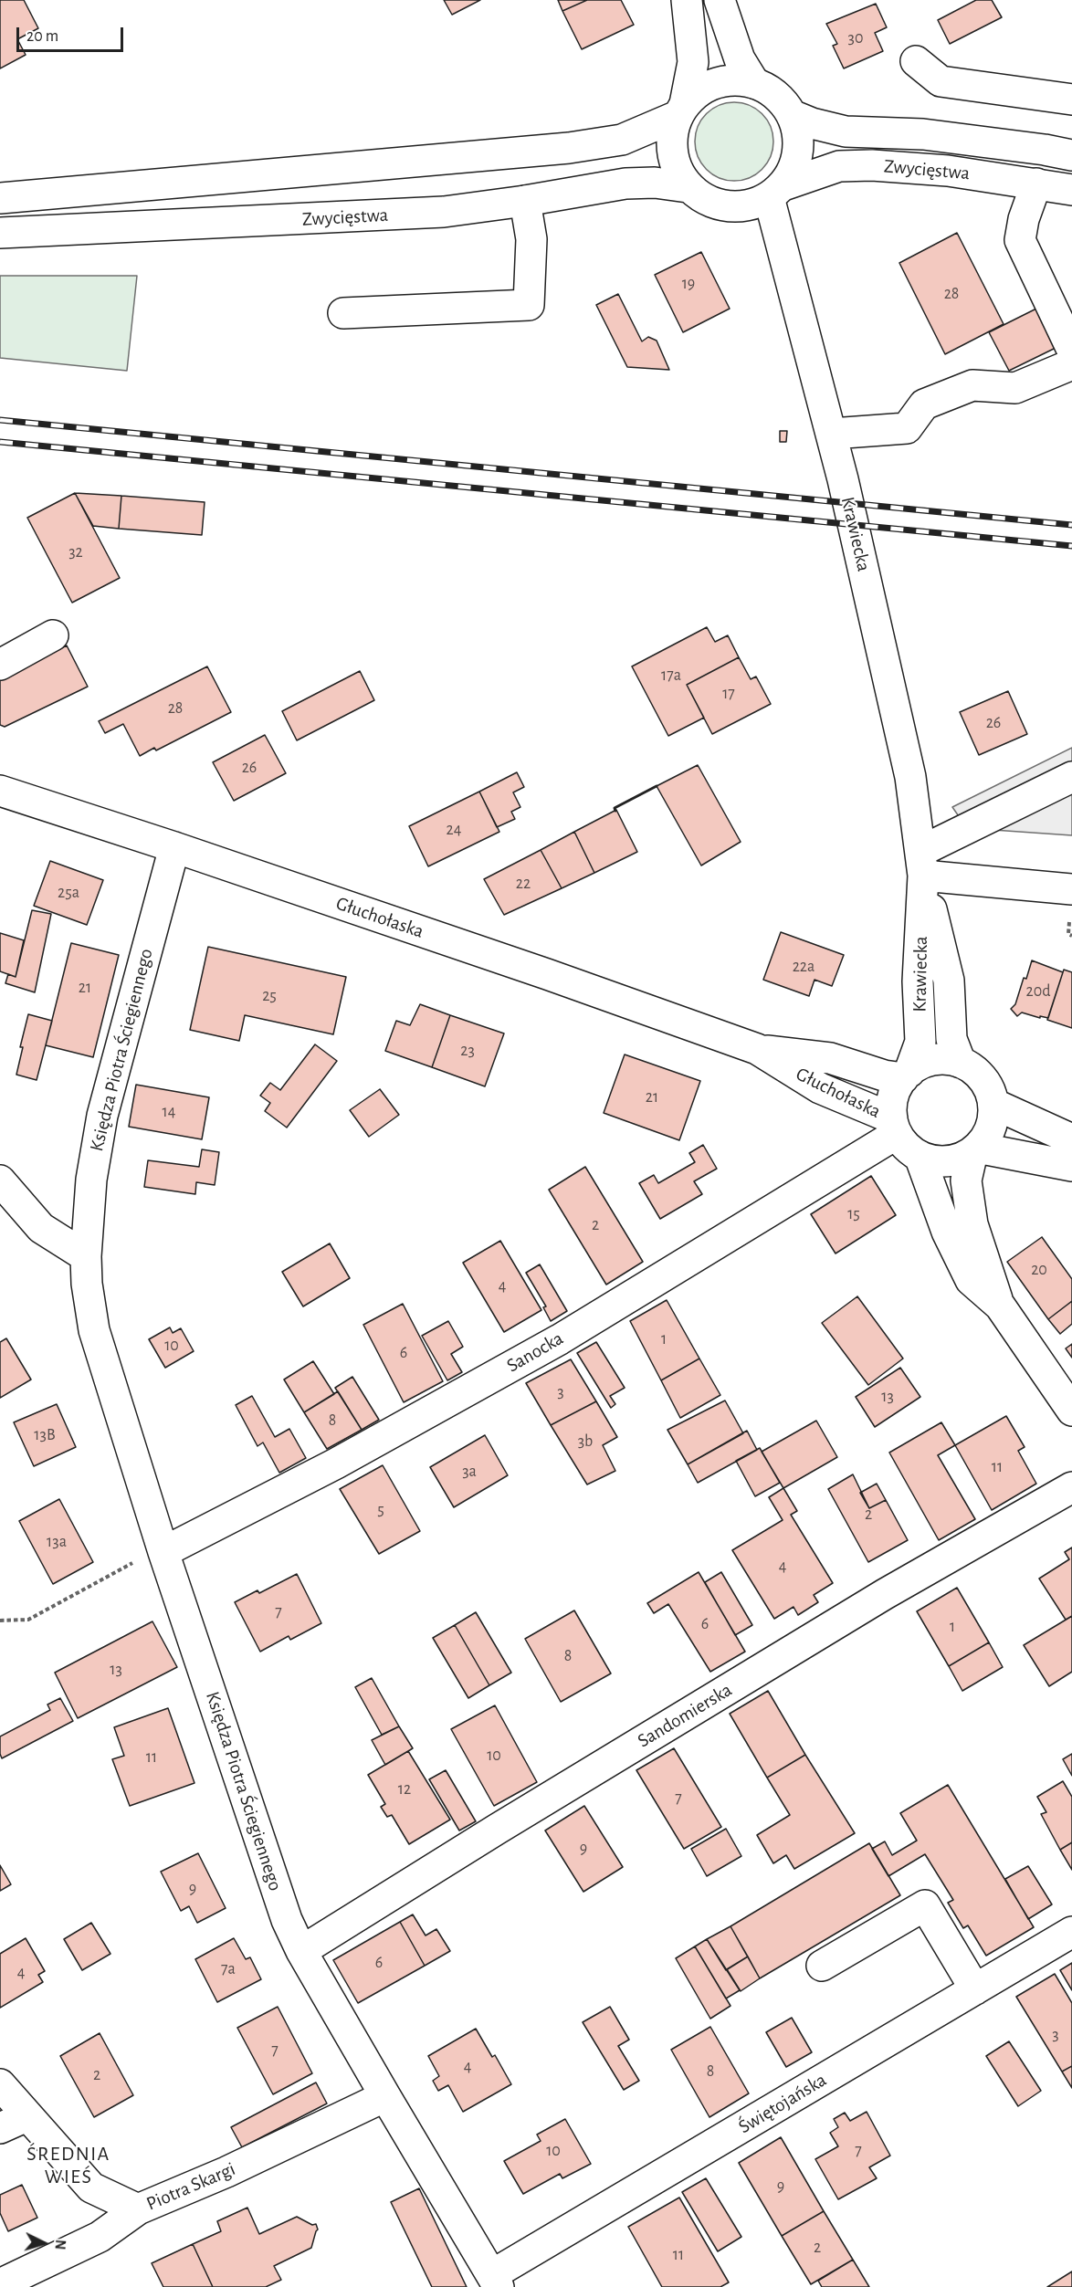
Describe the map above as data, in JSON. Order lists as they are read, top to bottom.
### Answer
{
  "streets": {
    "street": [
      "Zwycięstwa",
      "Krawiecka",
      "Głuchołaska",
      "Księdza Piotra Ściegiennego",
      "Sanocka",
      "Sandomierska",
      "Świętojańska",
      "Piotra Skargi"
    ]
  },
  "crossings": [
    ["Zwycięstwa", "Krawiecka"],
    ["Krawiecka", "Głuchołaska"],
    ["Krawiecka", "Sanocka"],
    ["Głuchołaska", "Księdza Piotra Ściegiennego"],
    ["Głuchołaska", "Sanocka"],
    ["Księdza Piotra Ściegiennego", "Sanocka"],
    ["Księdza Piotra Ściegiennego", "Sandomierska"],
    ["Księdza Piotra Ściegiennego", "Świętojańska"],
    ["Księdza Piotra Ściegiennego", "Piotra Skargi"]
  ],
  "districts": ["ŚREDNIA WIEŚ"],
  "house_numbers": [
    "30",
    "19",
    "28",
    "32",
    "17a",
    "17",
    "28",
    "26",
    "26",
    "24",
    "22",
    "25a",
    "22a",
    "21",
    "20d",
    "25",
    "23",
    "21",
    "14",
    "15",
    "2",
    "20",
    "4",
    "1",
    "10",
    "6",
    "3",
    "13",
    "8",
    "13B",
    "3b",
    "11",
    "3a",
    "5",
    "2",
    "13a",
    "4",
    "7",
    "6",
    "1",
    "8",
    "13",
    "10",
    "11",
    "12",
    "7",
    "9",
    "9",
    "6",
    "7a",
    "4",
    "3",
    "7",
    "4",
    "8",
    "2",
    "10",
    "7",
    "9",
    "2",
    "11"
  ],
  "scale_bar": "20 m",
  "north": "right"
}
